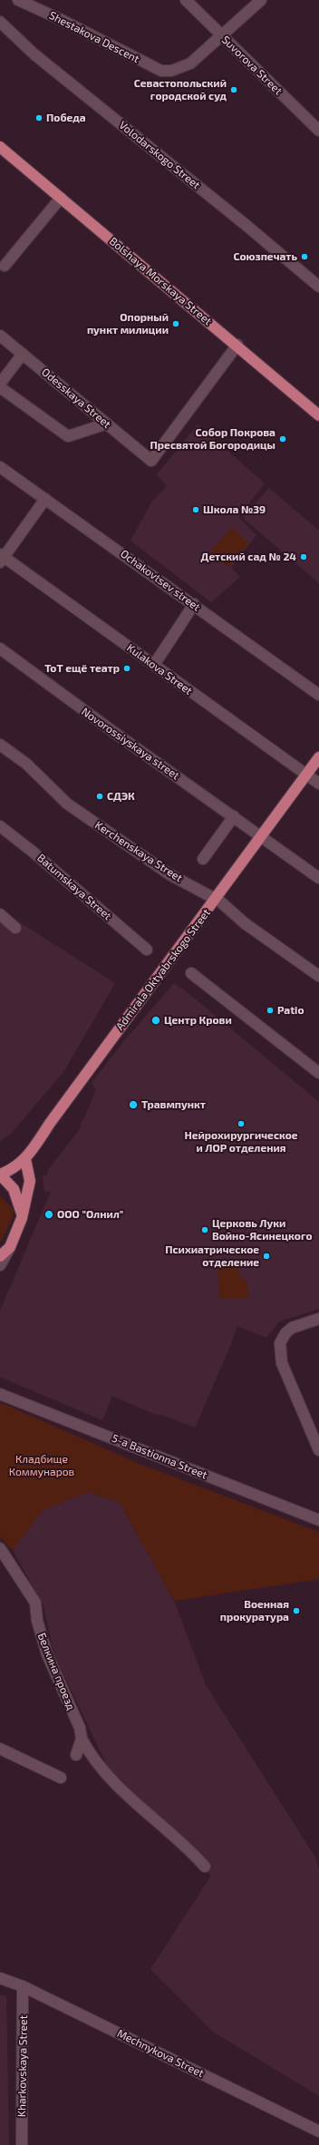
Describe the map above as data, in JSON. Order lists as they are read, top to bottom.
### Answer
{
  "streets": {
    "main road": ["Bolshaya Morskaya Street", "Admirala Oktyabrskogo Street"],
    "street": [
      "Shestakova Descent",
      "Suvorova Street",
      "Volodarskogo Street",
      "Odesskaya Street",
      "Ochakovtsev street",
      "Kulakova Street",
      "Novorossiyskaya street",
      "Kerchenskaya Street",
      "Batumskaya Street",
      "5-a Bastionna Street",
      "Белкина проезд",
      "Mechnykova Street",
      "Kharkovskaya Street"
    ]
  },
  "crossings": [
    ["Shestakova Descent", "Suvorova Street"],
    ["Bolshaya Morskaya Street", "Odesskaya Street"],
    ["Kulakova Street", "Admirala Oktyabrskogo Street"],
    ["Novorossiyskaya street", "Admirala Oktyabrskogo Street"],
    ["Kerchenskaya Street", "Admirala Oktyabrskogo Street"],
    ["Mechnykova Street", "Kharkovskaya Street"]
  ],
  "parks": ["Кладбище Коммунаров"],
  "places": [
    "Севастопольский городской суд",
    "Победа",
    "Союзпечать",
    "Опорный пункт милиции",
    "Собор Покрова Пресвятой Богородицы",
    "Школа №39",
    "Детский сад № 24",
    "ТоТ ещё театр",
    "СДЭК",
    "Patio",
    "Центр Крови",
    "Травмпункт",
    "Нейрохирургическое и ЛОР отделения",
    "ООО \"Олнил\"",
    "Церковь Луки Войно-Ясинецкого",
    "Психиатрическое отделение",
    "Военная прокуратура"
  ]
}
